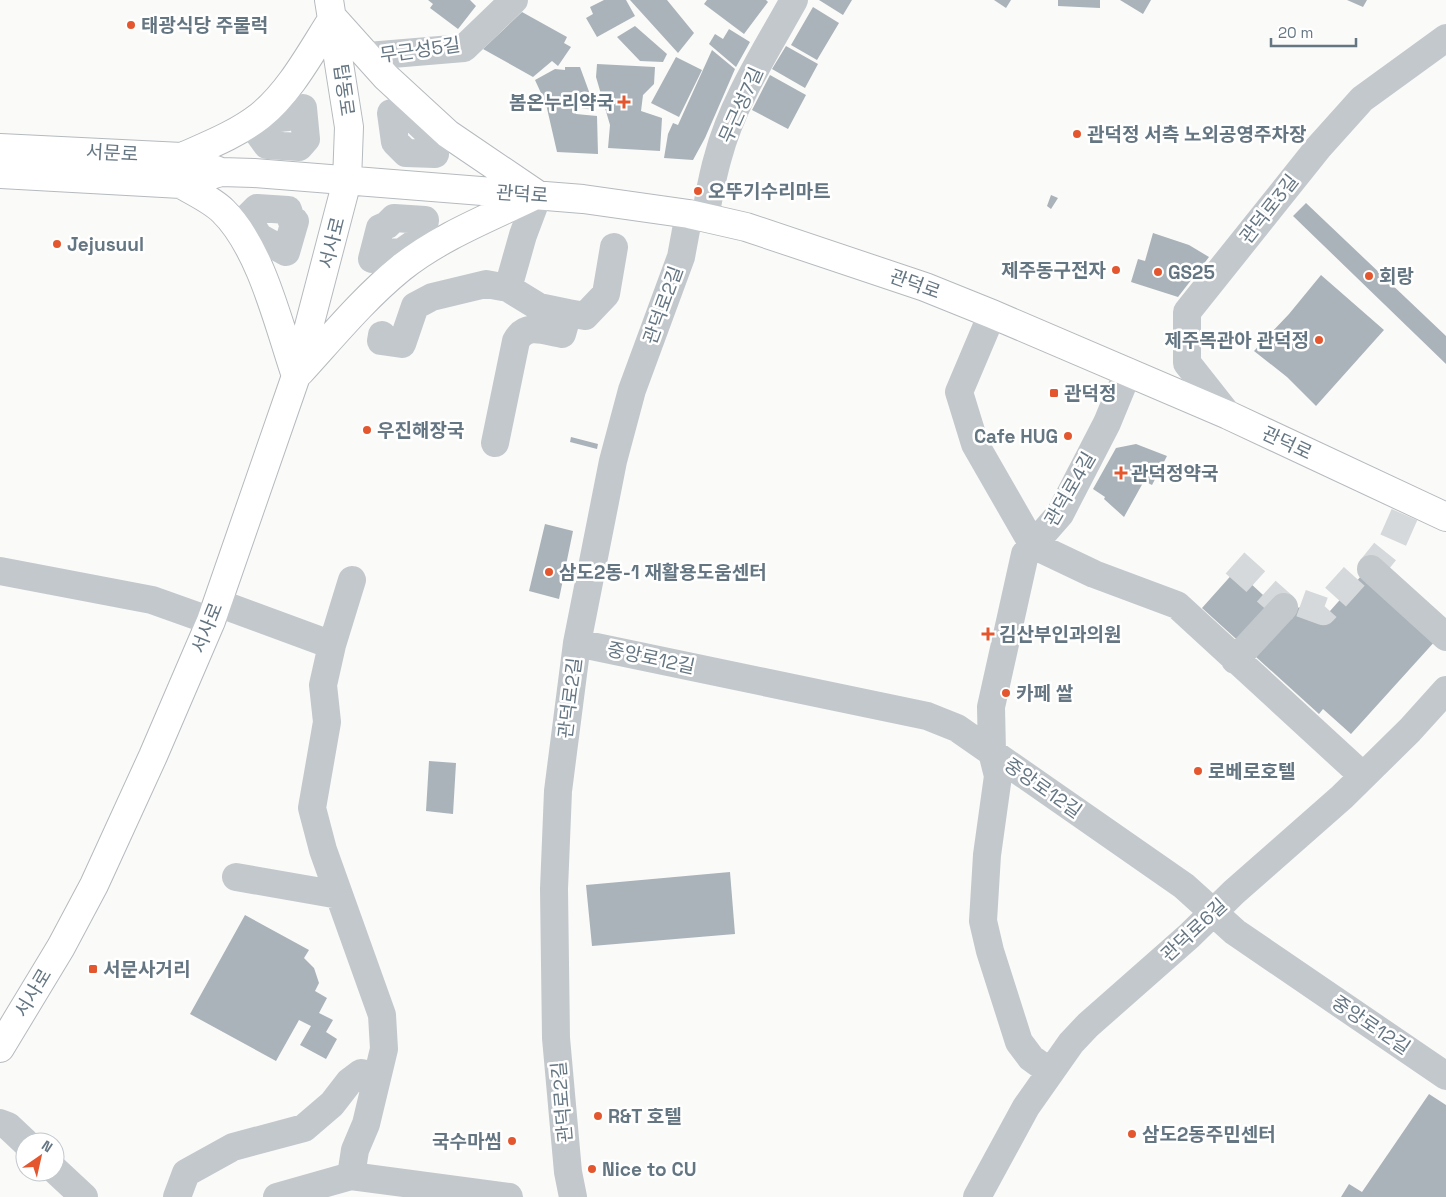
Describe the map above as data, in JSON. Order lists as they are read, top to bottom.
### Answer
{
  "streets": {
    "main road": [
      "탑동로",
      "서문로",
      "관덕로",
      "서사로"
    ],
    "street": [
      "무근성5길",
      "무근성7길",
      "관덕로3길",
      "관덕로2길",
      "관덕로4길",
      "중앙로12길",
      "관덕로6길"
    ]
  },
  "crossings": [
    ["탑동로", "서문로"],
    ["탑동로", "관덕로"],
    ["탑동로", "서사로"],
    ["무근성7길", "관덕로"],
    ["무근성7길", "관덕로2길"],
    ["서문로", "관덕로"],
    ["서문로", "서사로"],
    ["관덕로", "관덕로3길"],
    ["관덕로", "서사로"],
    ["관덕로", "관덕로2길"],
    ["관덕로", "관덕로4길"],
    ["관덕로2길", "중앙로12길"],
    ["관덕로4길", "중앙로12길"],
    ["관덕로4길", "관덕로6길"],
    ["중앙로12길", "관덕로6길"]
  ],
  "places": {
    "other": [
      "태광식당 주물럭",
      "관덕정 서측 노외공영주차장",
      "오뚜기수리마트",
      "Jejusuul",
      "제주동구전자",
      "GS25",
      "회랑",
      "제주목관아 관덕정",
      "우진해장국",
      "Cafe HUG",
      "삼도2동-1 재활용도움센터",
      "카페 쌀",
      "로베로호텔",
      "R&T 호텔",
      "삼도2동주민센터",
      "국수마씸",
      "Nice to CU"
    ],
    "health": ["봄온누리약국", "관덕정약국", "김산부인과의원"],
    "transit": ["관덕정", "서문사거리"]
  },
  "scale_bar": "20 m",
  "north": "top right"
}
